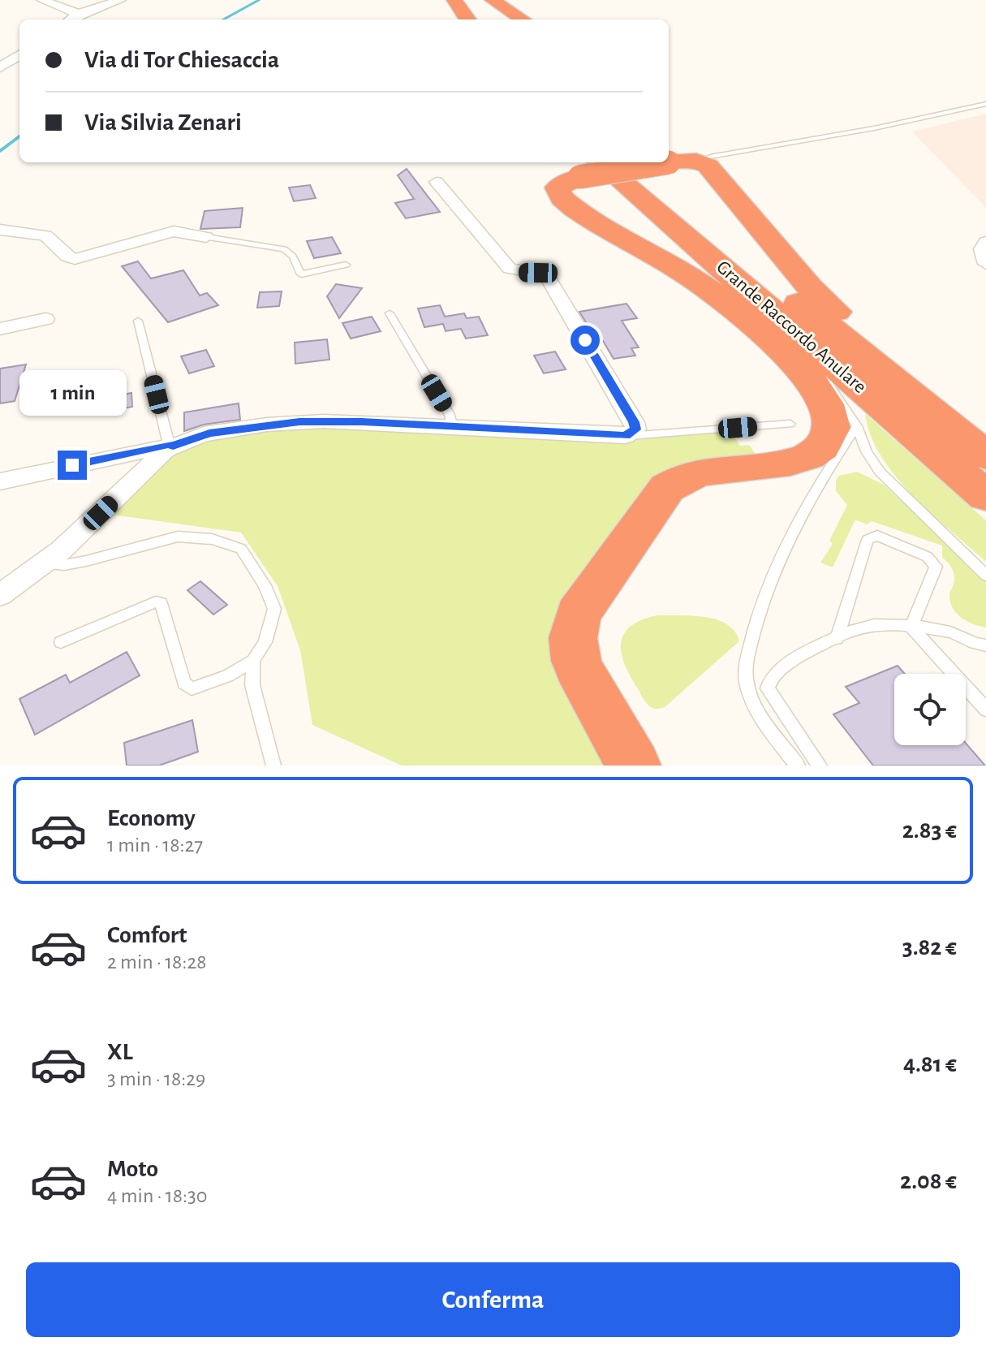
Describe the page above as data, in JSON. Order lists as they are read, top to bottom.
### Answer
{
  "streets": {
    "highway": ["Grande Raccordo Anulare"]
  },
  "page": {
    "banner": ["Via di Tor Chiesaccia", "Via Silvia Zenari"],
    "bubble": "1 min",
    "list": [
      {
        "name": "Economy",
        "note": "1 min · 18:27",
        "value": "2.83 €"
      },
      {
        "name": "Comfort",
        "note": "2 min · 18:28",
        "value": "3.82 €"
      },
      {
        "name": "XL",
        "note": "3 min · 18:29",
        "value": "4.81 €"
      },
      {
        "name": "Moto",
        "note": "4 min · 18:30",
        "value": "2.08 €"
      }
    ],
    "buttons": "Conferma"
  }
}
